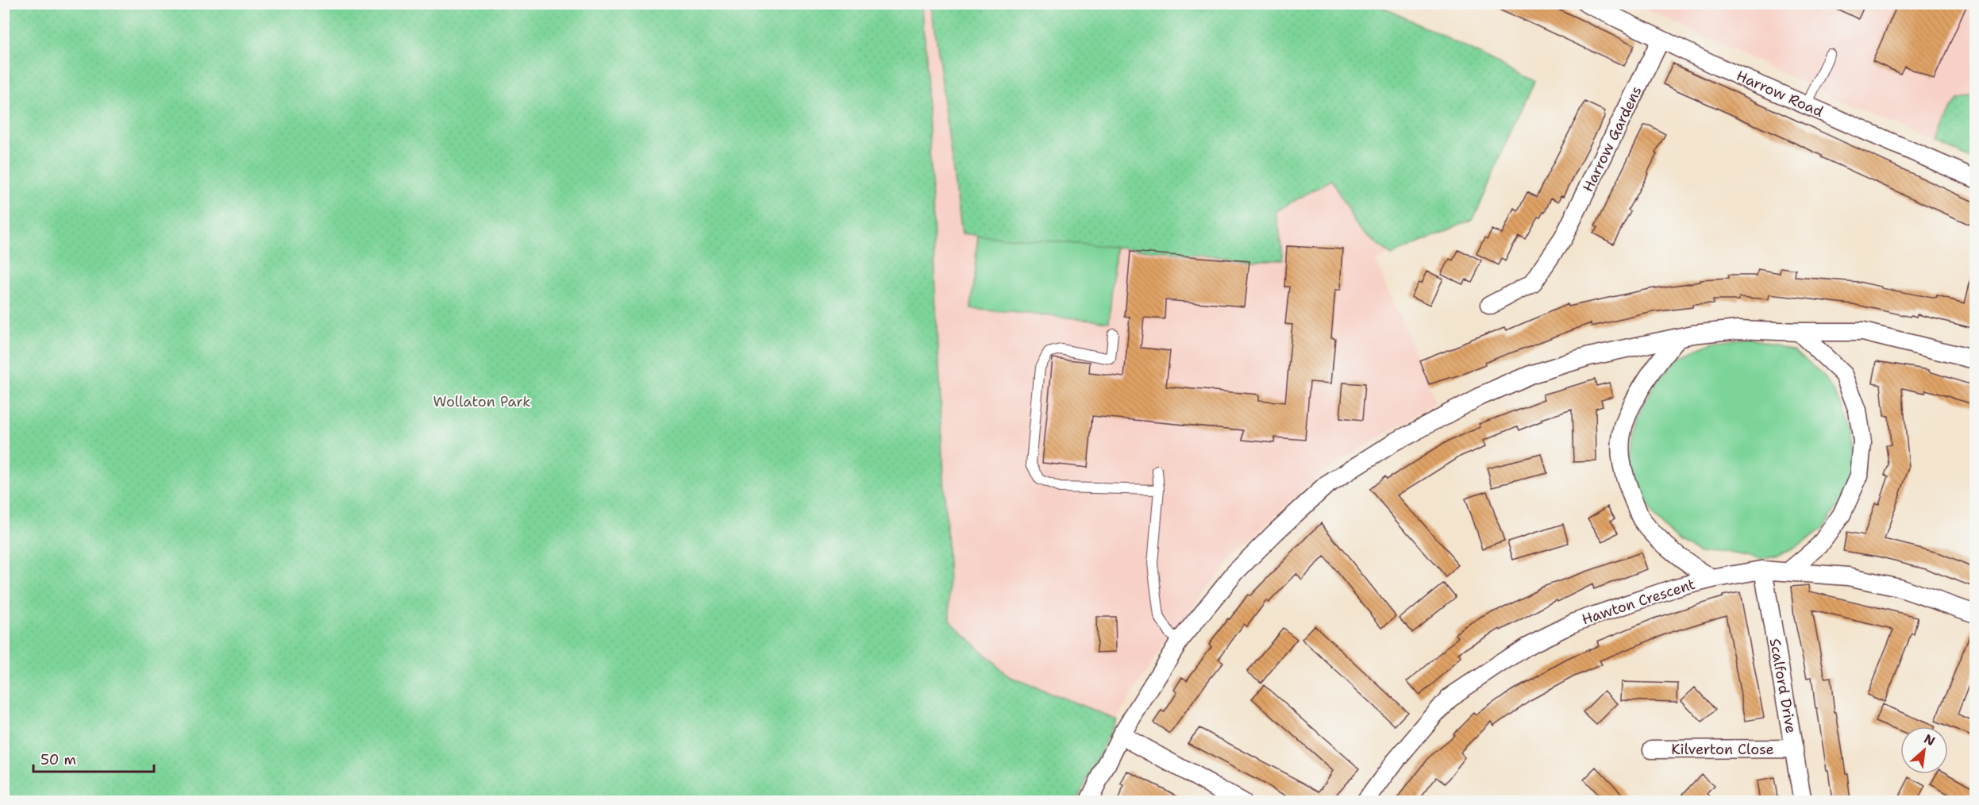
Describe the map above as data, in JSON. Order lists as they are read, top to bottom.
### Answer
{
  "streets": {
    "street": [
      "Harrow Road",
      "Harrow Gardens",
      "Hawton Crescent",
      "Scalford Drive",
      "Kilverton Close"
    ]
  },
  "crossings": [
    ["Harrow Road", "Harrow Gardens"],
    ["Hawton Crescent", "Scalford Drive"],
    ["Scalford Drive", "Kilverton Close"]
  ],
  "parks": ["Wollaton Park"],
  "scale_bar": "50 m",
  "north": "top right"
}
